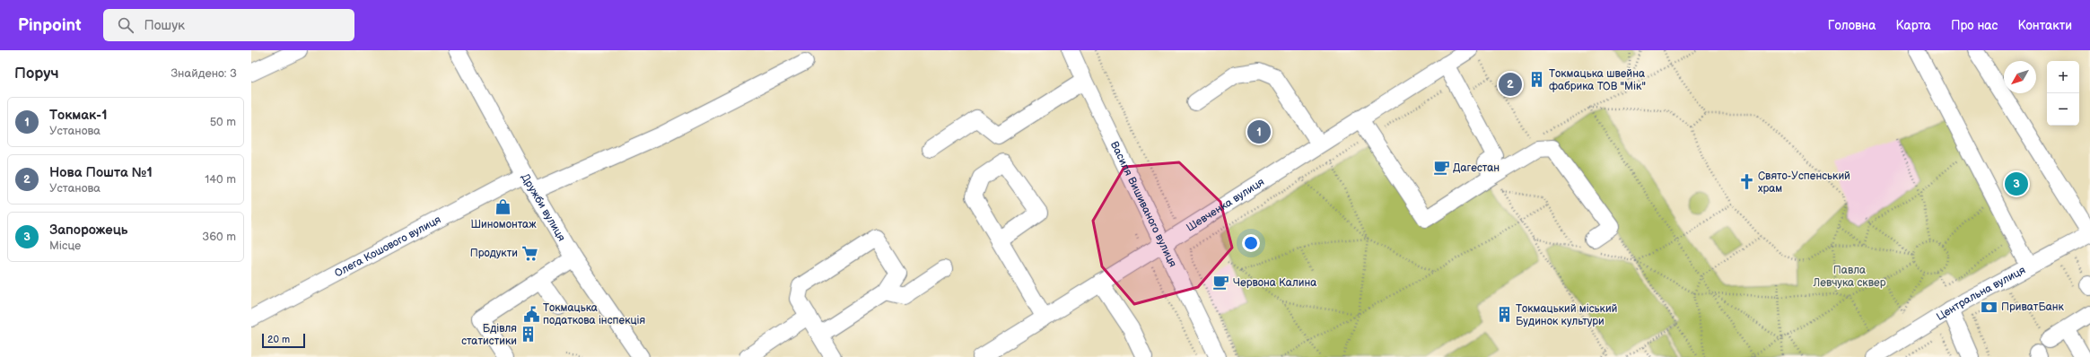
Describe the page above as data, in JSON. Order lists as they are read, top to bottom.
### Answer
{
  "streets": {
    "street": [
      "Василя Вишиваного вулиця",
      "Шевченка вулиця",
      "Дружби вулиця",
      "Олега Кошового вулиця",
      "Центральна вулиця"
    ]
  },
  "crossings": [
    ["Василя Вишиваного вулиця", "Шевченка вулиця"],
    ["Дружби вулиця", "Олега Кошового вулиця"]
  ],
  "parks": ["Павла Левчука сквер"],
  "places": {
    "building": ["Токмацька швейна фабрика ТОВ \"Мік\"", "Токмацький міський Будинок культури", "Бдівля статистики"],
    "cafe": ["Дагестан", "Червона Калина"],
    "church": ["Свято-Успенський храм"],
    "shop": ["Шиномонтаж"],
    "supermarket": ["Продукти"],
    "bank": ["ПриватБанк"],
    "public building": ["Токмацька податкова інспекція"]
  },
  "scale_bar": "20 m",
  "north": "bottom left",
  "page": {
    "header": "Pinpoint",
    "search": "Пошук",
    "nav": [
      "Головна",
      "Карта",
      "Про нас",
      "Контакти"
    ],
    "heading": ["Поруч", "Знайдено: 3"],
    "map_buttons": ["+", "−"],
    "pins": ["2", "1", "3"],
    "list": [
      {
        "mark": "1",
        "name": "Токмак-1",
        "note": "Установа",
        "value": "50 m"
      },
      {
        "mark": "2",
        "name": "Нова Пошта №1",
        "note": "Установа",
        "value": "140 m"
      },
      {
        "mark": "3",
        "name": "Запорожець",
        "note": "Місце",
        "value": "360 m"
      }
    ],
    "scale": "20 m"
  }
}
